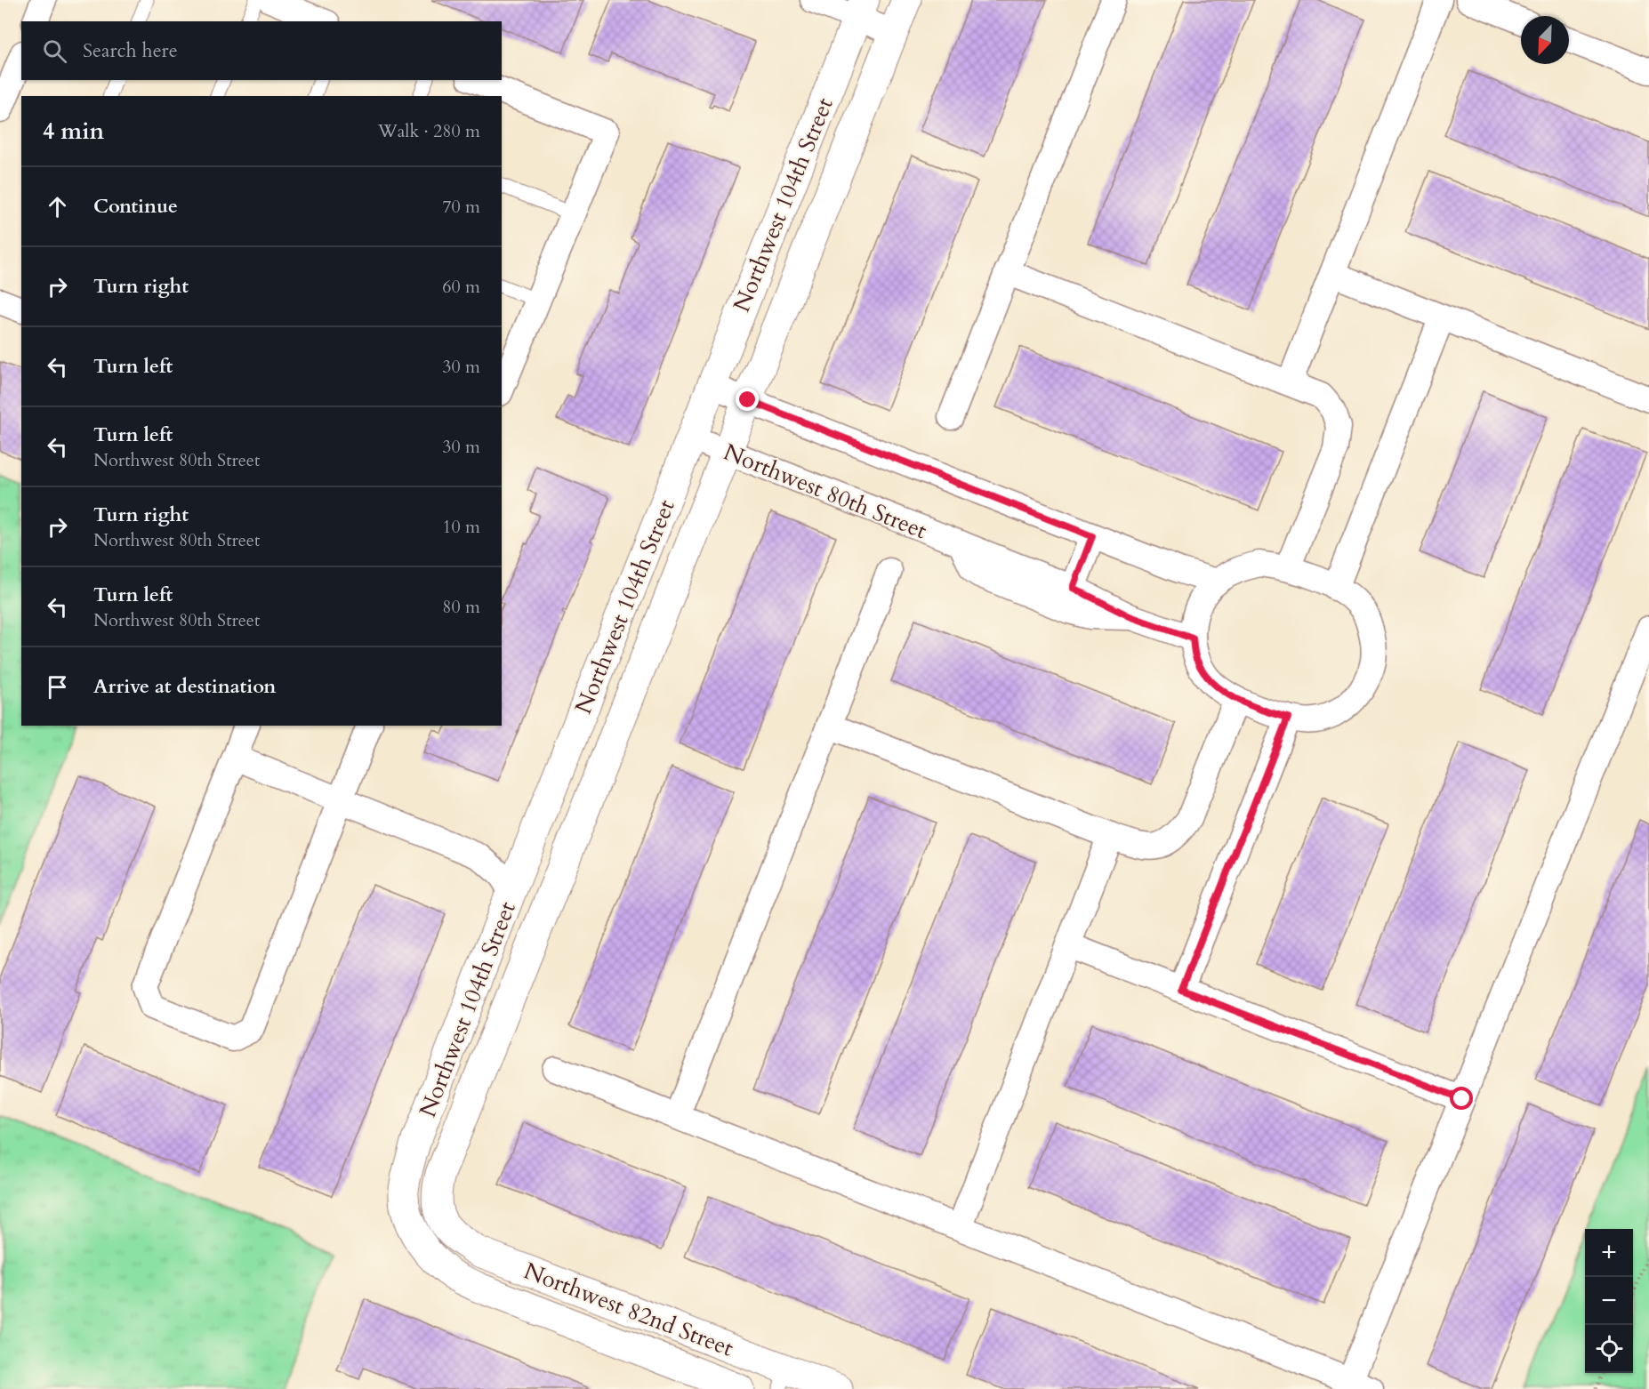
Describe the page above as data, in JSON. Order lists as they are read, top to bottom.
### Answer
{
  "streets": {
    "street": ["Northwest 104th Street", "Northwest 80th Street", "Northwest 82nd Street"]
  },
  "crossings": [
    ["Northwest 104th Street", "Northwest 80th Street"],
    ["Northwest 104th Street", "Northwest 82nd Street"]
  ],
  "north": "bottom left",
  "page": {
    "search": "Search here",
    "heading": ["4 min", "Walk · 280 m"],
    "list": [
      ["Continue", "70 m"],
      ["Turn right", "60 m"],
      ["Turn left", "30 m"],
      ["Turn left", "Northwest 80th Street", "30 m"],
      ["Turn right", "Northwest 80th Street", "10 m"],
      ["Turn left", "Northwest 80th Street", "80 m"],
      "Arrive at destination"
    ],
    "map_buttons": ["+", "−"]
  }
}
